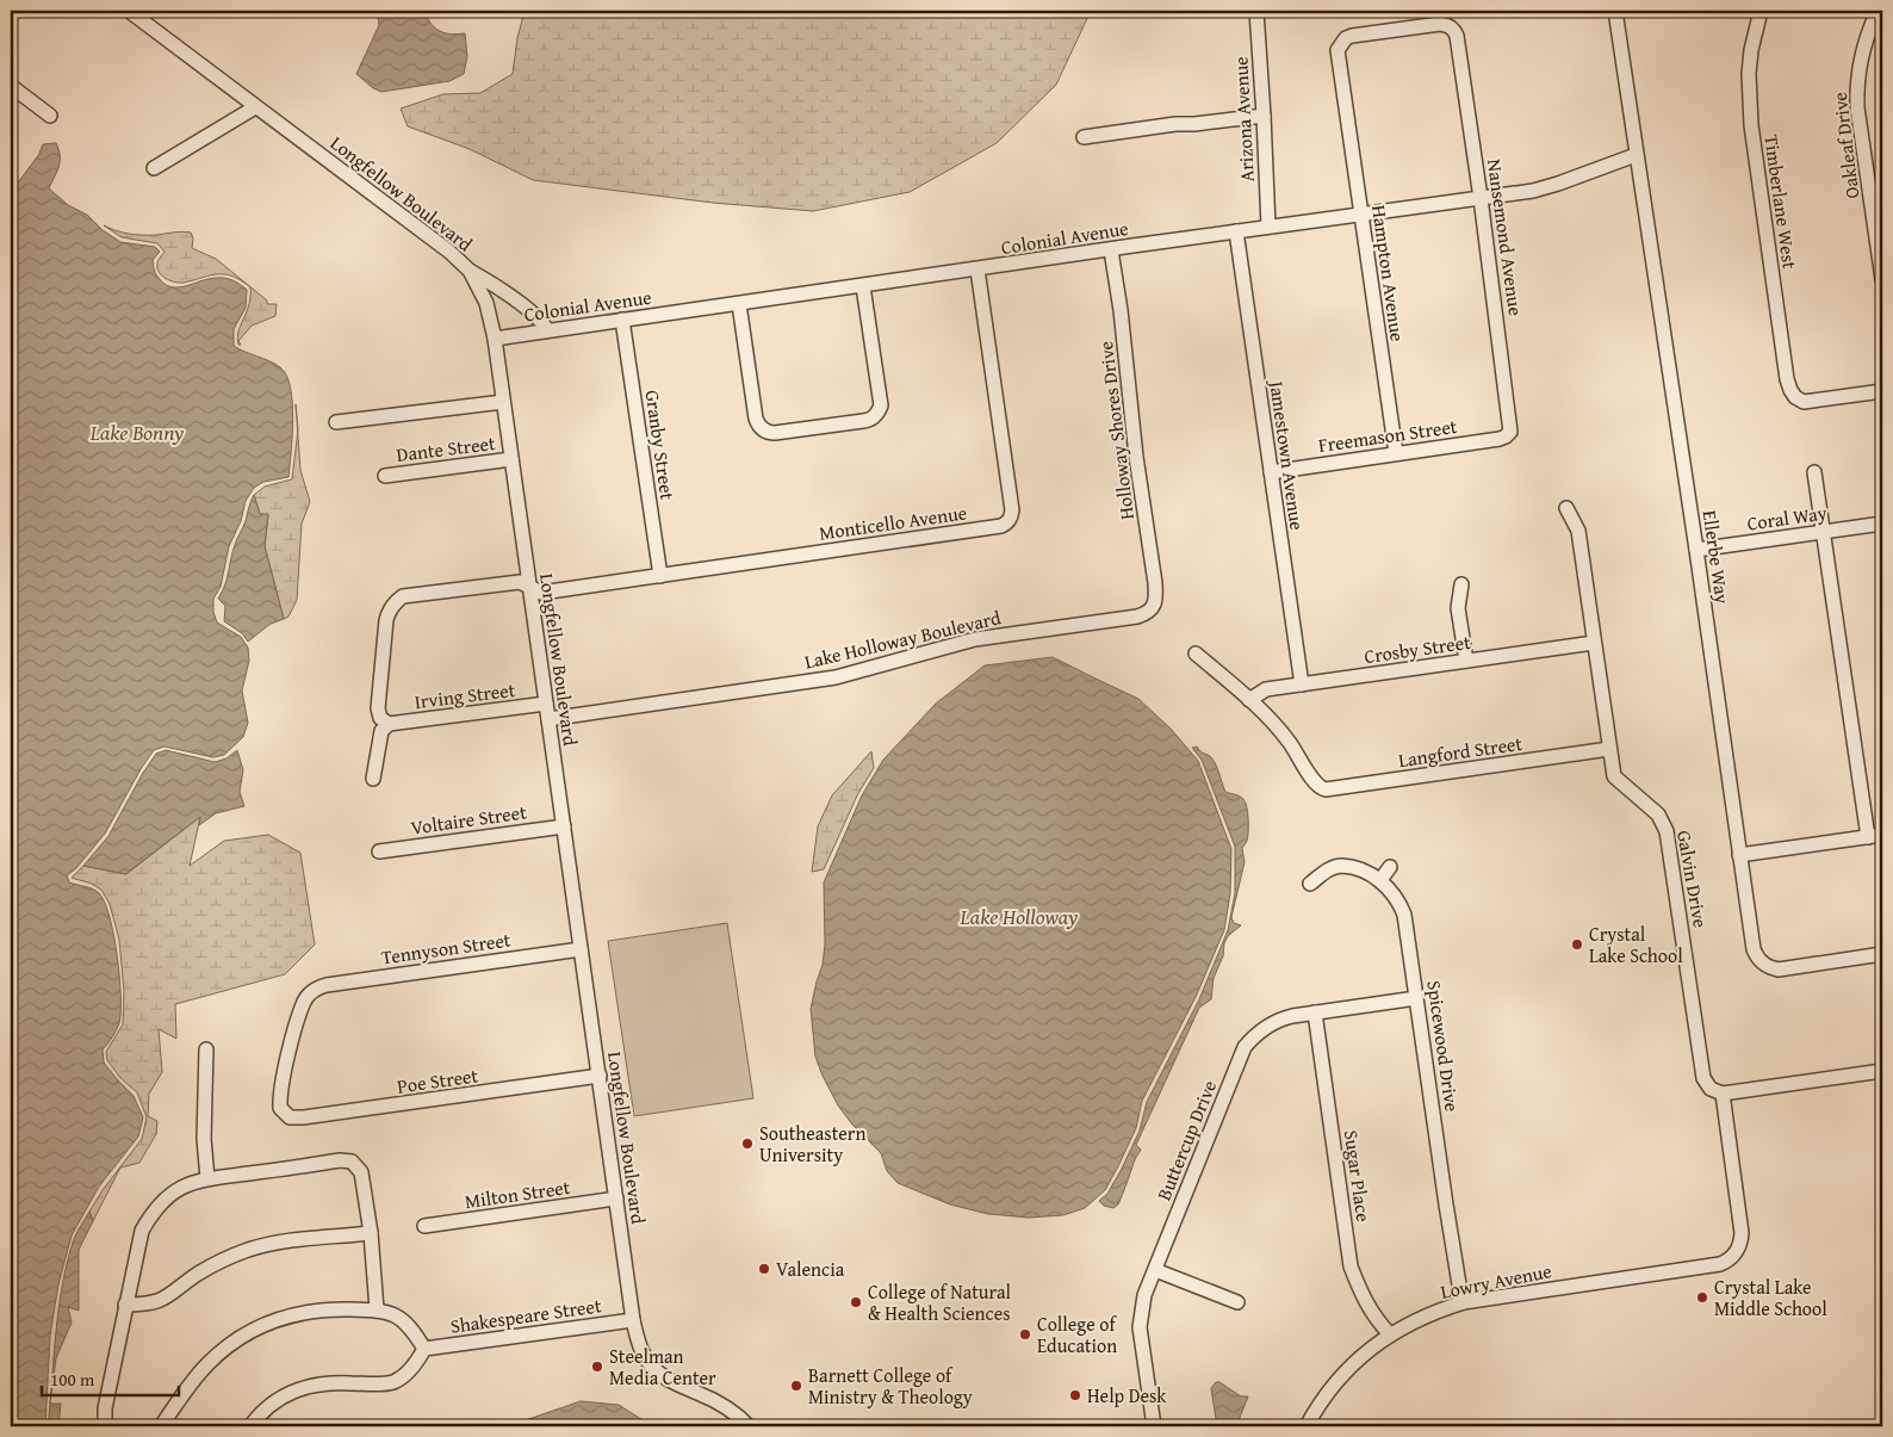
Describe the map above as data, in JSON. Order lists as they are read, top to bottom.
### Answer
{
  "streets": {
    "street": [
      "Arizona Avenue",
      "Oakleaf Drive",
      "Longfellow Boulevard",
      "Timberlane West",
      "Colonial Avenue",
      "Nansemond Avenue",
      "Hampton Avenue",
      "Holloway Shores Drive",
      "Freemason Street",
      "Granby Street",
      "Dante Street",
      "Jamestown Avenue",
      "Coral Way",
      "Monticello Avenue",
      "Ellerbe Way",
      "Lake Holloway Boulevard",
      "Crosby Street",
      "Irving Street",
      "Langford Street",
      "Voltaire Street",
      "Galvin Drive",
      "Tennyson Street",
      "Spicewood Drive",
      "Poe Street",
      "Buttercup Drive",
      "Sugar Place",
      "Milton Street",
      "Lowry Avenue",
      "Shakespeare Street"
    ]
  },
  "crossings": [
    ["Arizona Avenue", "Colonial Avenue"],
    ["Longfellow Boulevard", "Colonial Avenue"],
    ["Longfellow Boulevard", "Dante Street"],
    ["Longfellow Boulevard", "Monticello Avenue"],
    ["Longfellow Boulevard", "Lake Holloway Boulevard"],
    ["Longfellow Boulevard", "Irving Street"],
    ["Longfellow Boulevard", "Voltaire Street"],
    ["Longfellow Boulevard", "Tennyson Street"],
    ["Longfellow Boulevard", "Poe Street"],
    ["Longfellow Boulevard", "Milton Street"],
    ["Longfellow Boulevard", "Shakespeare Street"],
    ["Colonial Avenue", "Nansemond Avenue"],
    ["Colonial Avenue", "Hampton Avenue"],
    ["Colonial Avenue", "Holloway Shores Drive"],
    ["Colonial Avenue", "Granby Street"],
    ["Colonial Avenue", "Jamestown Avenue"],
    ["Colonial Avenue", "Monticello Avenue"],
    ["Colonial Avenue", "Ellerbe Way"],
    ["Nansemond Avenue", "Hampton Avenue"],
    ["Nansemond Avenue", "Freemason Street"],
    ["Hampton Avenue", "Freemason Street"],
    ["Holloway Shores Drive", "Lake Holloway Boulevard"],
    ["Freemason Street", "Jamestown Avenue"],
    ["Granby Street", "Monticello Avenue"],
    ["Jamestown Avenue", "Crosby Street"],
    ["Coral Way", "Ellerbe Way"],
    ["Monticello Avenue", "Irving Street"],
    ["Crosby Street", "Langford Street"],
    ["Crosby Street", "Galvin Drive"],
    ["Langford Street", "Galvin Drive"],
    ["Galvin Drive", "Lowry Avenue"],
    ["Tennyson Street", "Poe Street"],
    ["Spicewood Drive", "Buttercup Drive"],
    ["Spicewood Drive", "Lowry Avenue"],
    ["Buttercup Drive", "Sugar Place"],
    ["Sugar Place", "Lowry Avenue"]
  ],
  "water": ["Lake Bonny", "Lake Holloway"],
  "places": [
    "Crystal Lake School",
    "Southeastern University",
    "Valencia",
    "Crystal Lake Middle School",
    "College of Natural & Health Sciences",
    "College of Education",
    "Steelman Media Center",
    "Barnett College of Ministry & Theology",
    "Help Desk"
  ],
  "scale_bar": "100 m"
}
